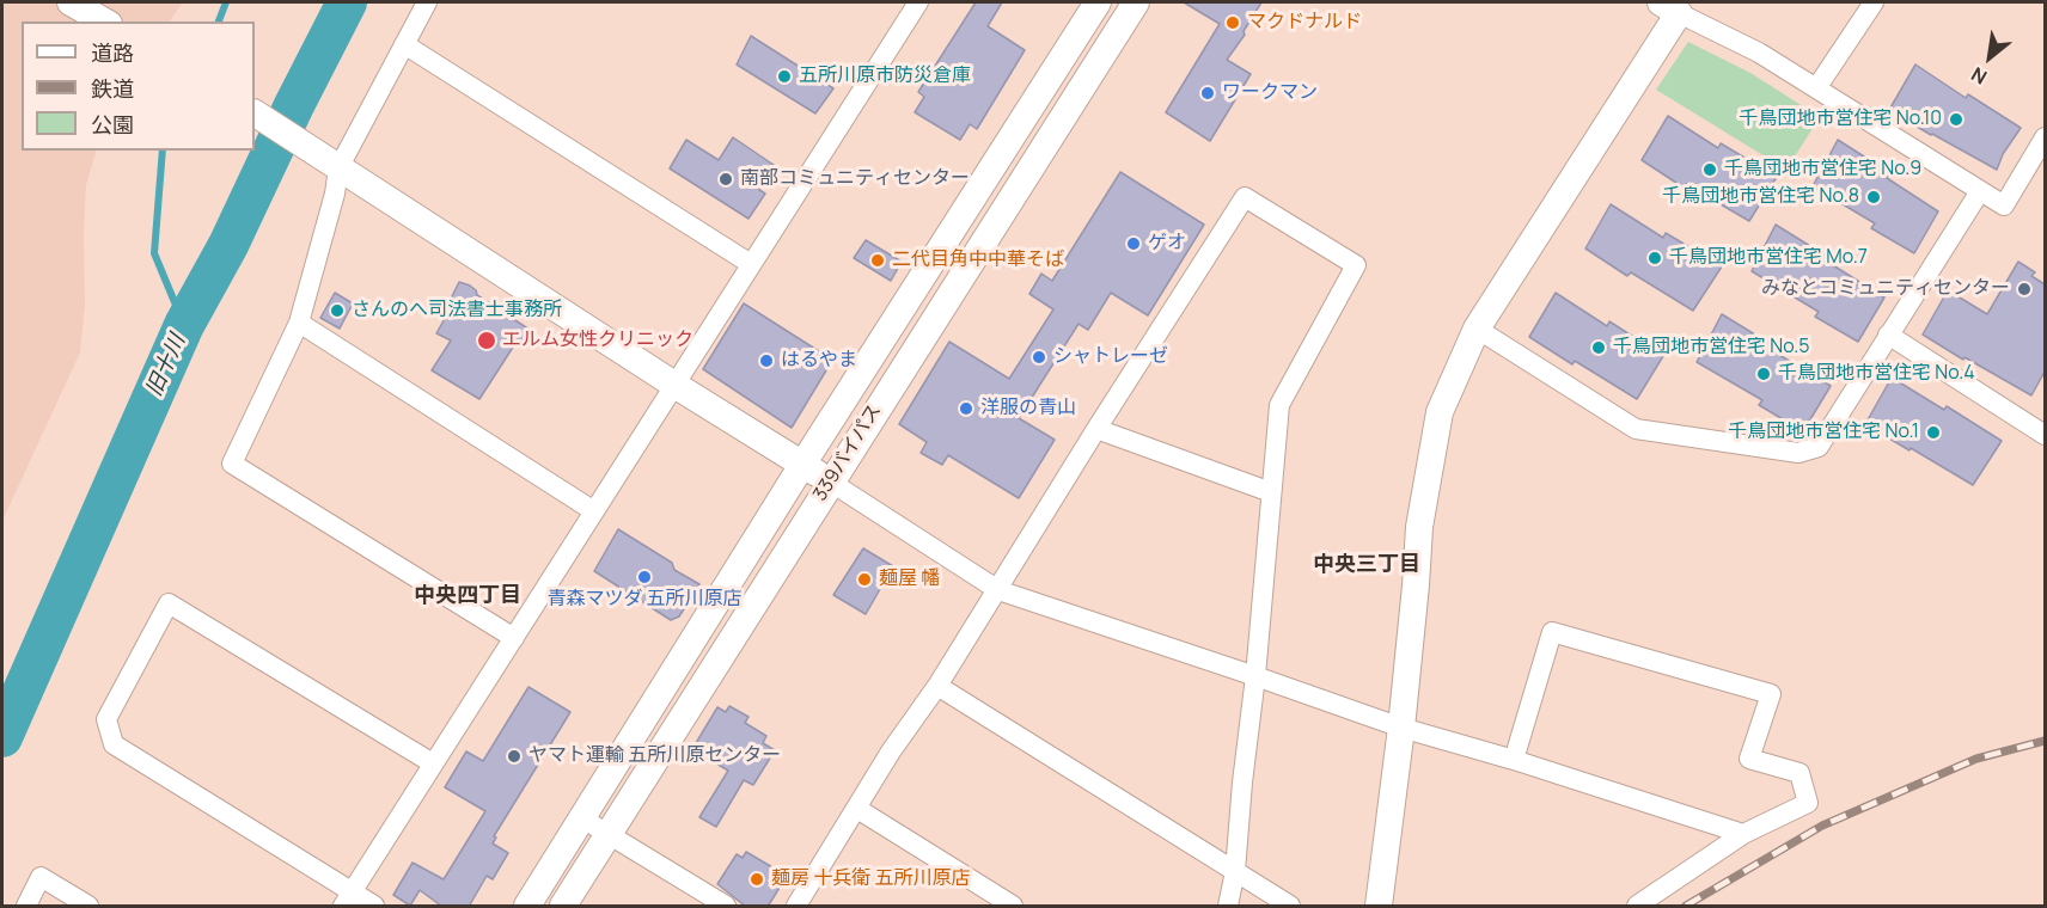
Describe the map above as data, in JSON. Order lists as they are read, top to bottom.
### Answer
{
  "streets": {
    "street": ["339バイパス"]
  },
  "districts": ["中央三丁目", "中央四丁目"],
  "water": ["旧十川"],
  "places": [
    "マクドナルド",
    "五所川原市防災倉庫",
    "ワークマン",
    "千鳥団地市営住宅 No.10",
    "千鳥団地市営住宅 No.9",
    "南部コミュニティセンター",
    "千鳥団地市営住宅 No.8",
    "ゲオ",
    "千鳥団地市営住宅 Mo.7",
    "二代目角中中華そば",
    "みなとコミュニティセンター",
    "さんのへ司法書士事務所",
    "エルム女性クリニック",
    "千鳥団地市営住宅 No.5",
    "シャトレーゼ",
    "はるやま",
    "千鳥団地市営住宅 No.4",
    "洋服の青山",
    "千鳥団地市営住宅 No.1",
    "青森マツダ 五所川原店",
    "麺屋 幡",
    "ヤマト運輸 五所川原センター",
    "麺房 十兵衛 五所川原店"
  ],
  "legend": ["道路", "鉄道", "公園"],
  "north": "bottom left"
}
